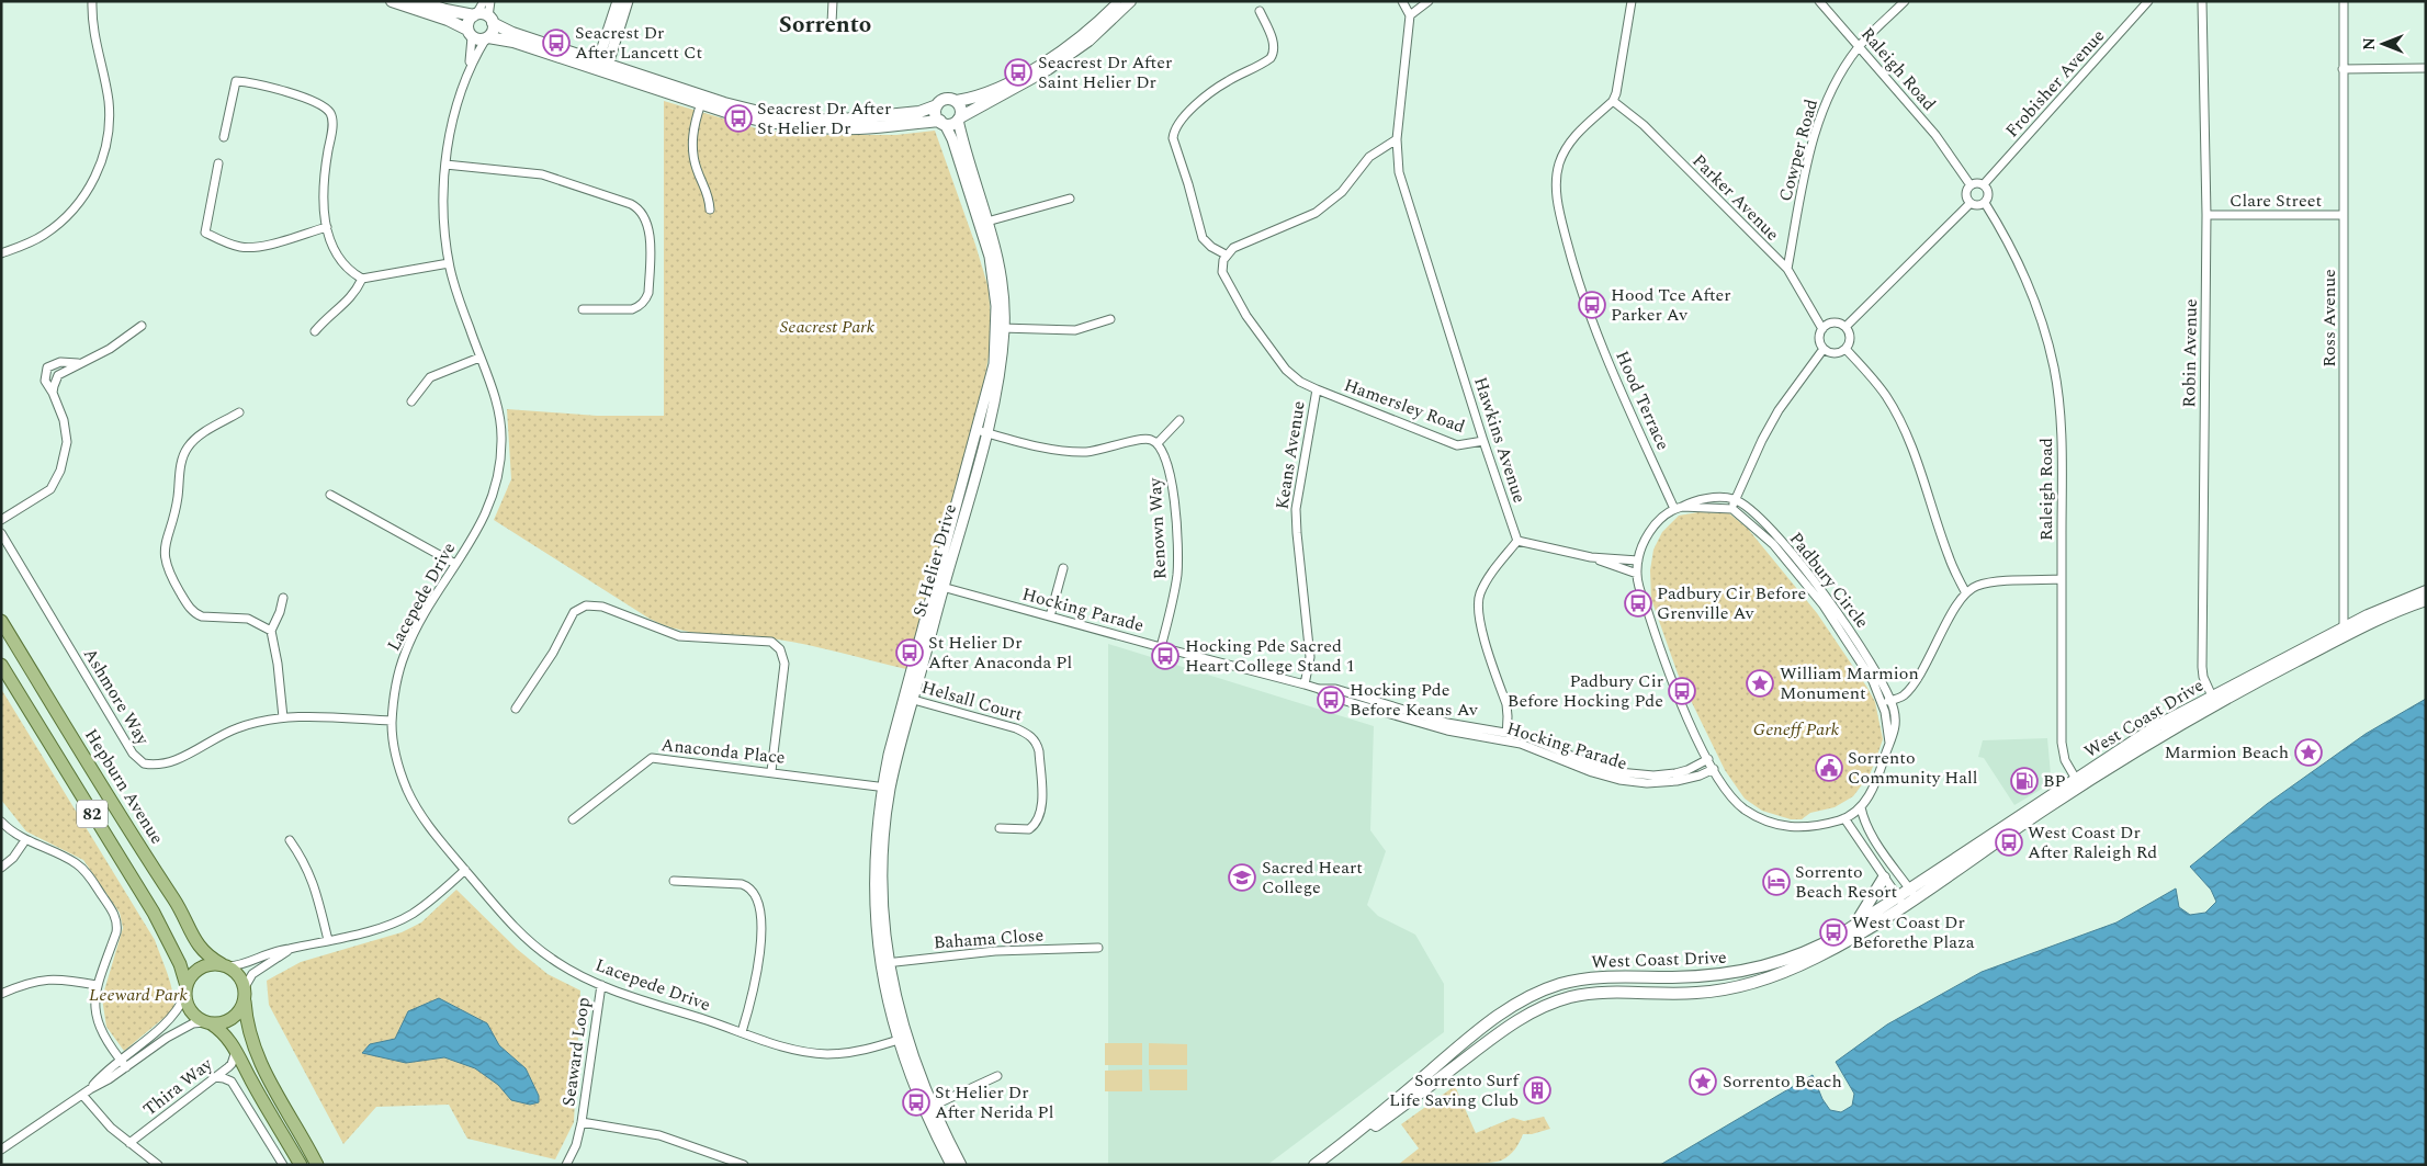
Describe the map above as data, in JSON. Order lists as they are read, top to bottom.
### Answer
{
  "streets": {
    "main road": ["West Coast Drive", "Hepburn Avenue", "82"],
    "street": [
      "Raleigh Road",
      "Frobisher Avenue",
      "Cowper Road",
      "Parker Avenue",
      "Clare Street",
      "Ross Avenue",
      "Robin Avenue",
      "Hood Terrace",
      "Hamersley Road",
      "Hawkins Avenue",
      "Keans Avenue",
      "Renown Way",
      "St Helier Drive",
      "Padbury Circle",
      "Lacepede Drive",
      "Hocking Parade",
      "Ashmore Way",
      "Helsall Court",
      "Anaconda Place",
      "Bahama Close",
      "Seaward Loop",
      "Thira Way"
    ]
  },
  "crossings": [
    ["Raleigh Road", "Frobisher Avenue"],
    ["Raleigh Road", "Cowper Road"],
    ["Raleigh Road", "West Coast Drive"],
    ["Cowper Road", "Parker Avenue"],
    ["Parker Avenue", "Hood Terrace"],
    ["Clare Street", "Ross Avenue"],
    ["Clare Street", "Robin Avenue"],
    ["Ross Avenue", "West Coast Drive"],
    ["Robin Avenue", "West Coast Drive"],
    ["Hood Terrace", "Padbury Circle"],
    ["Hamersley Road", "Hawkins Avenue"],
    ["Hamersley Road", "Keans Avenue"],
    ["Keans Avenue", "Hocking Parade"],
    ["Renown Way", "Hocking Parade"],
    ["St Helier Drive", "Lacepede Drive"],
    ["St Helier Drive", "Hocking Parade"],
    ["St Helier Drive", "Helsall Court"],
    ["St Helier Drive", "Anaconda Place"],
    ["St Helier Drive", "Bahama Close"],
    ["Padbury Circle", "Hocking Parade"],
    ["Lacepede Drive", "Ashmore Way"],
    ["Lacepede Drive", "Seaward Loop"],
    ["Hepburn Avenue", "82"],
    ["82", "Thira Way"]
  ],
  "districts": ["Sorrento"],
  "parks": ["Seacrest Park", "Geneff Park", "Leeward Park"],
  "places": {
    "bus stop": [
      "Seacrest Dr After Lancett Ct",
      "Seacrest Dr After Saint Helier Dr",
      "Seacrest Dr After St Helier Dr",
      "Hood Tce After Parker Av",
      "Padbury Cir Before Grenville Av",
      "St Helier Dr After Anaconda Pl",
      "Hocking Pde Sacred Heart College Stand 1",
      "Padbury Cir Before Hocking Pde",
      "Hocking Pde Before Keans Av",
      "West Coast Dr After Raleigh Rd",
      "West Coast Dr Beforethe Plaza",
      "St Helier Dr After Nerida Pl"
    ],
    "place": ["William Marmion Monument", "Marmion Beach", "Sorrento Beach"],
    "public building": ["Sorrento Community Hall"],
    "fuel station": ["BP"],
    "school or university": ["Sacred Heart College"],
    "hotel": ["Sorrento Beach Resort"],
    "building": ["Sorrento Surf Life Saving Club"]
  },
  "north": "left"
}
